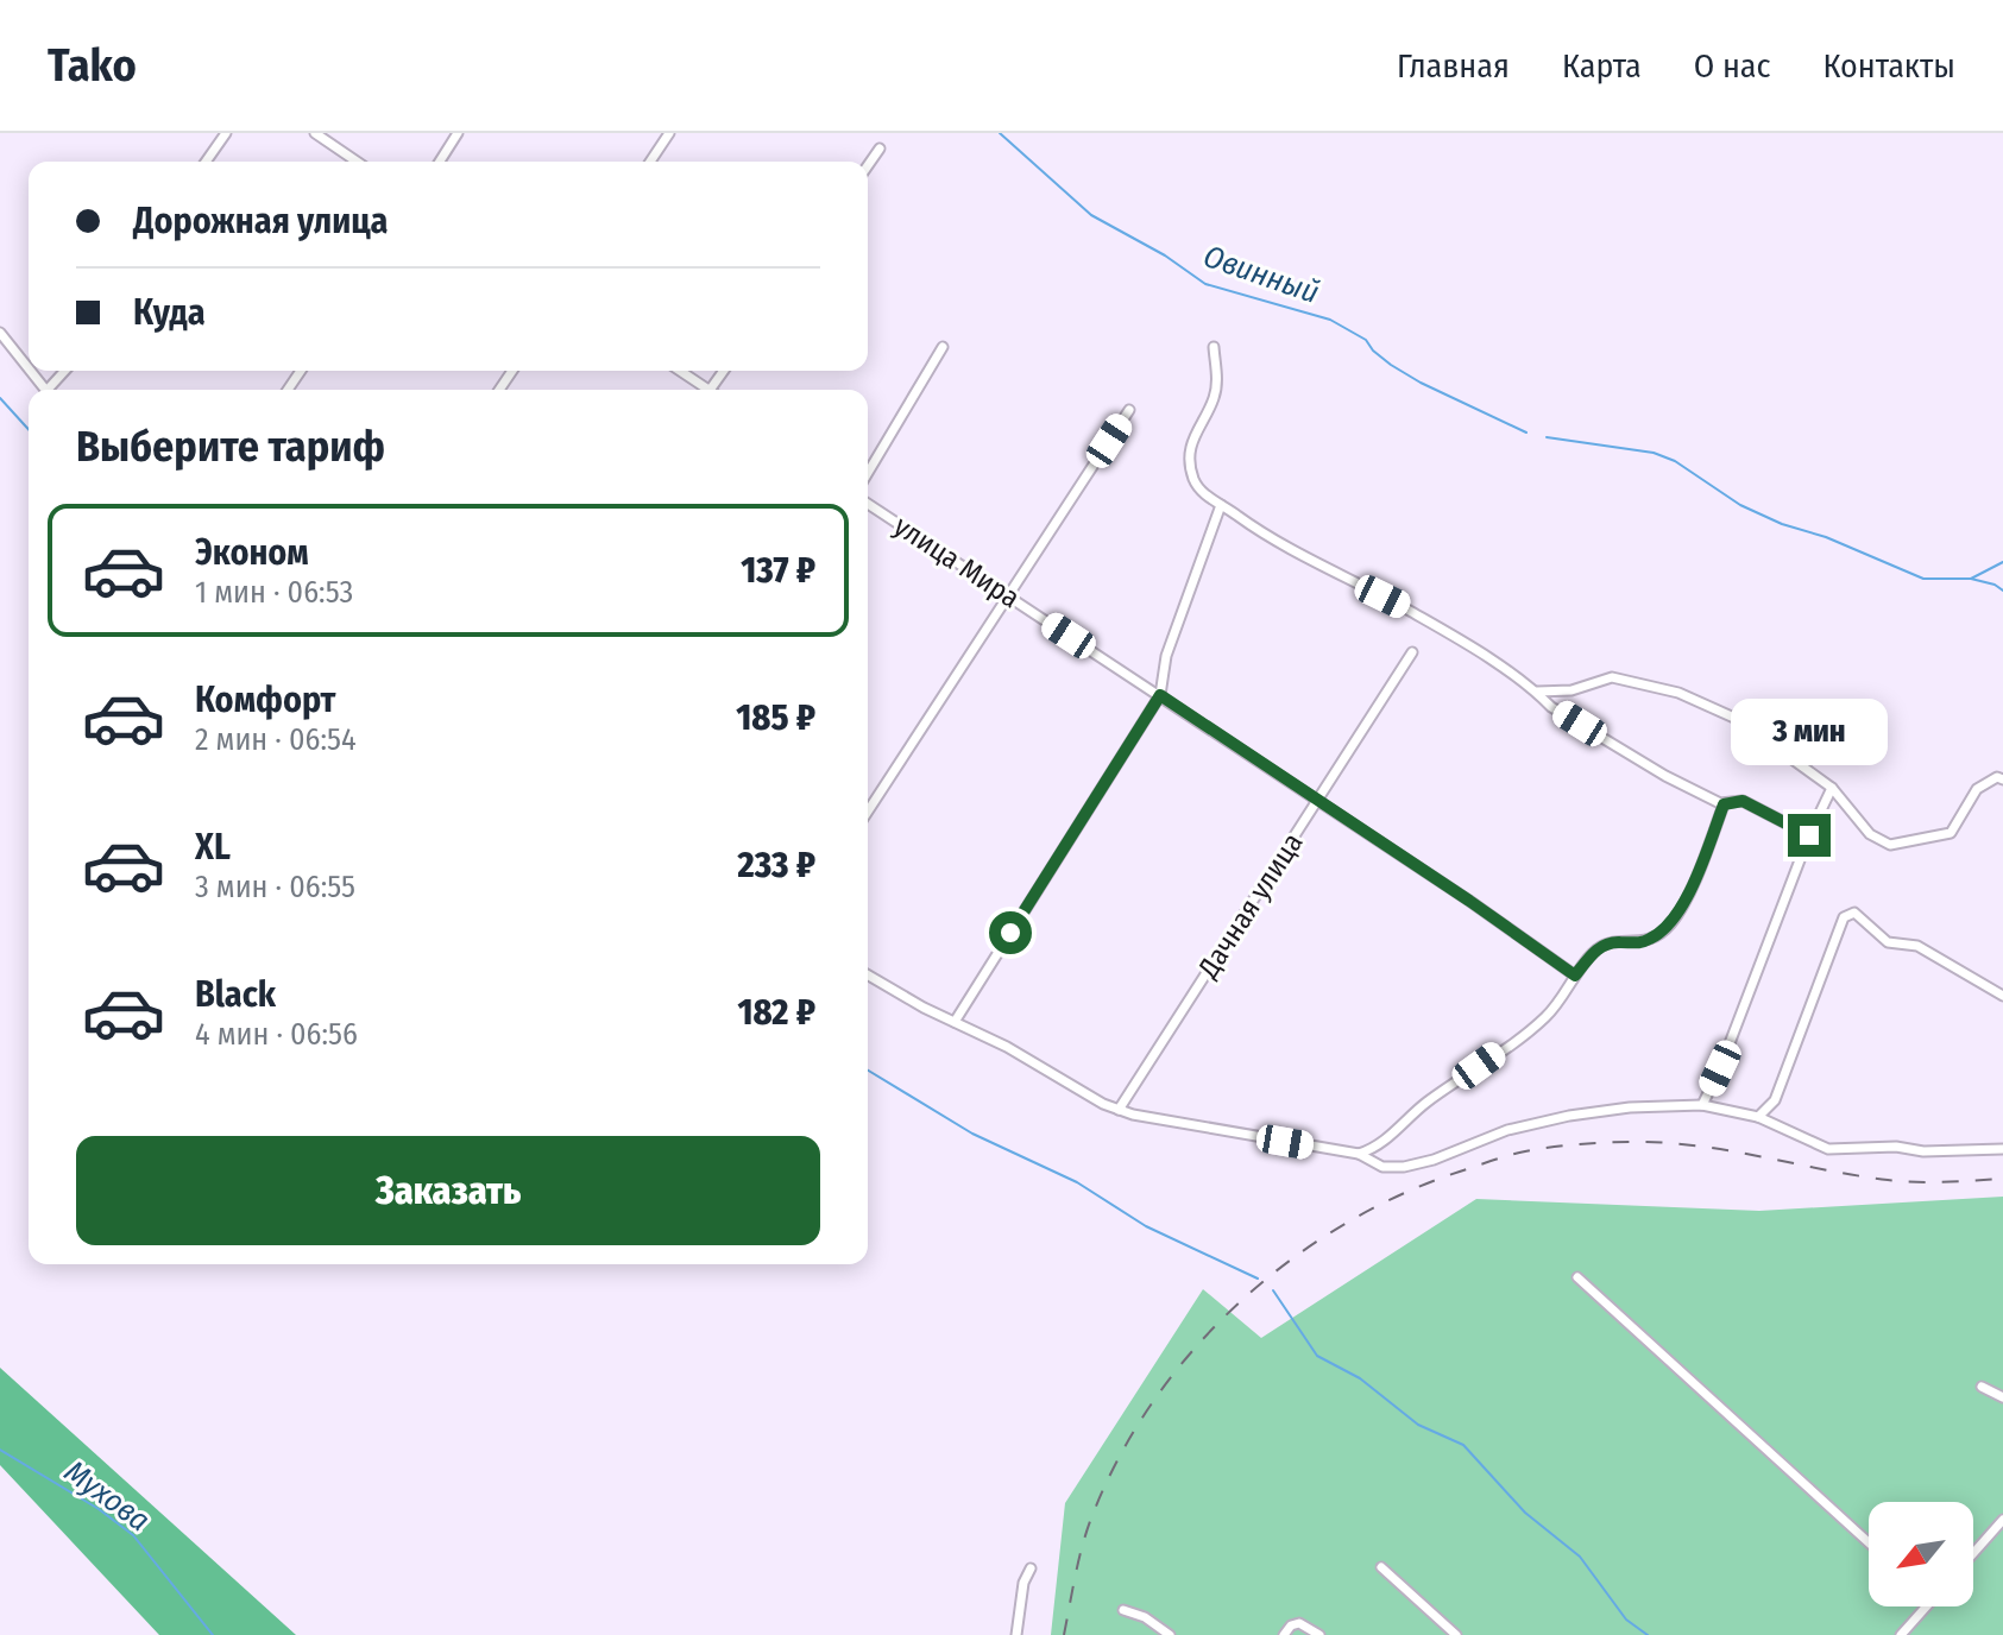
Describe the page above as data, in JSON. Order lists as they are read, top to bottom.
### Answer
{
  "streets": {
    "street": ["улица Мира", "Дачная улица"]
  },
  "crossings": [
    ["улица Мира", "Дачная улица"]
  ],
  "water": ["Овинный", "Мухова"],
  "north": "bottom left",
  "page": {
    "header": "Tako",
    "nav": [
      "Главная",
      "Карта",
      "О нас",
      "Контакты"
    ],
    "banner": ["Дорожная улица", "Куда"],
    "heading": "Выберите тариф",
    "list": [
      {
        "name": "Эконом",
        "note": "1 мин · 06:53",
        "value": "137 ₽"
      },
      {
        "name": "Комфорт",
        "note": "2 мин · 06:54",
        "value": "185 ₽"
      },
      {
        "name": "XL",
        "note": "3 мин · 06:55",
        "value": "233 ₽"
      },
      {
        "name": "Black",
        "note": "4 мин · 06:56",
        "value": "182 ₽"
      }
    ],
    "bubble": "3 мин",
    "buttons": "Заказать"
  }
}
